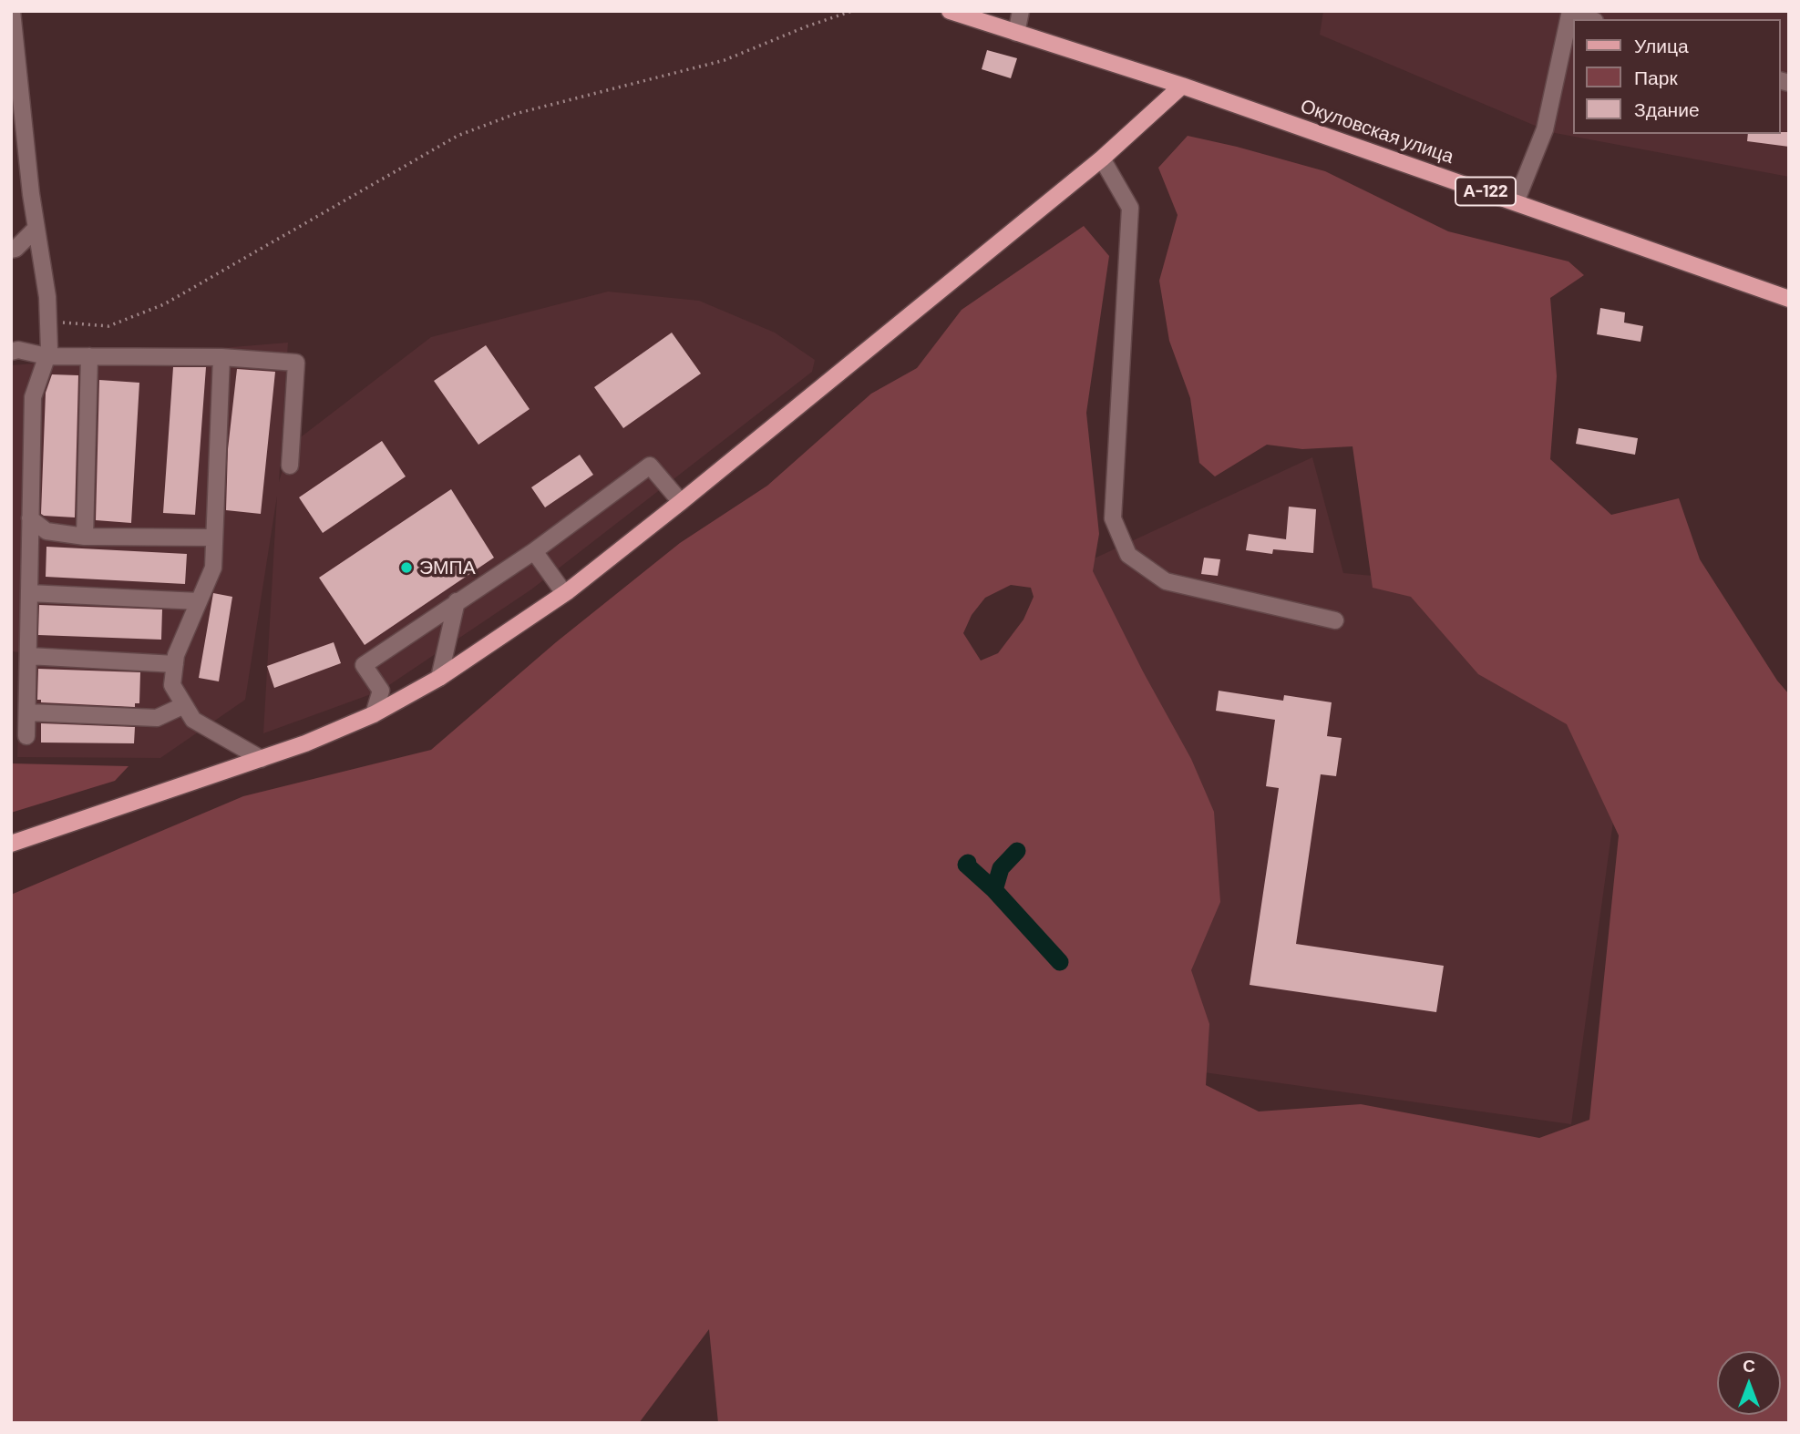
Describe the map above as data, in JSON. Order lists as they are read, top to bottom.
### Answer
{
  "streets": {
    "main road": ["Окуловская улица", "А-122"]
  },
  "places": ["ЭМПА"],
  "legend": ["Улица", "Парк", "Здание"],
  "north": "top"
}
